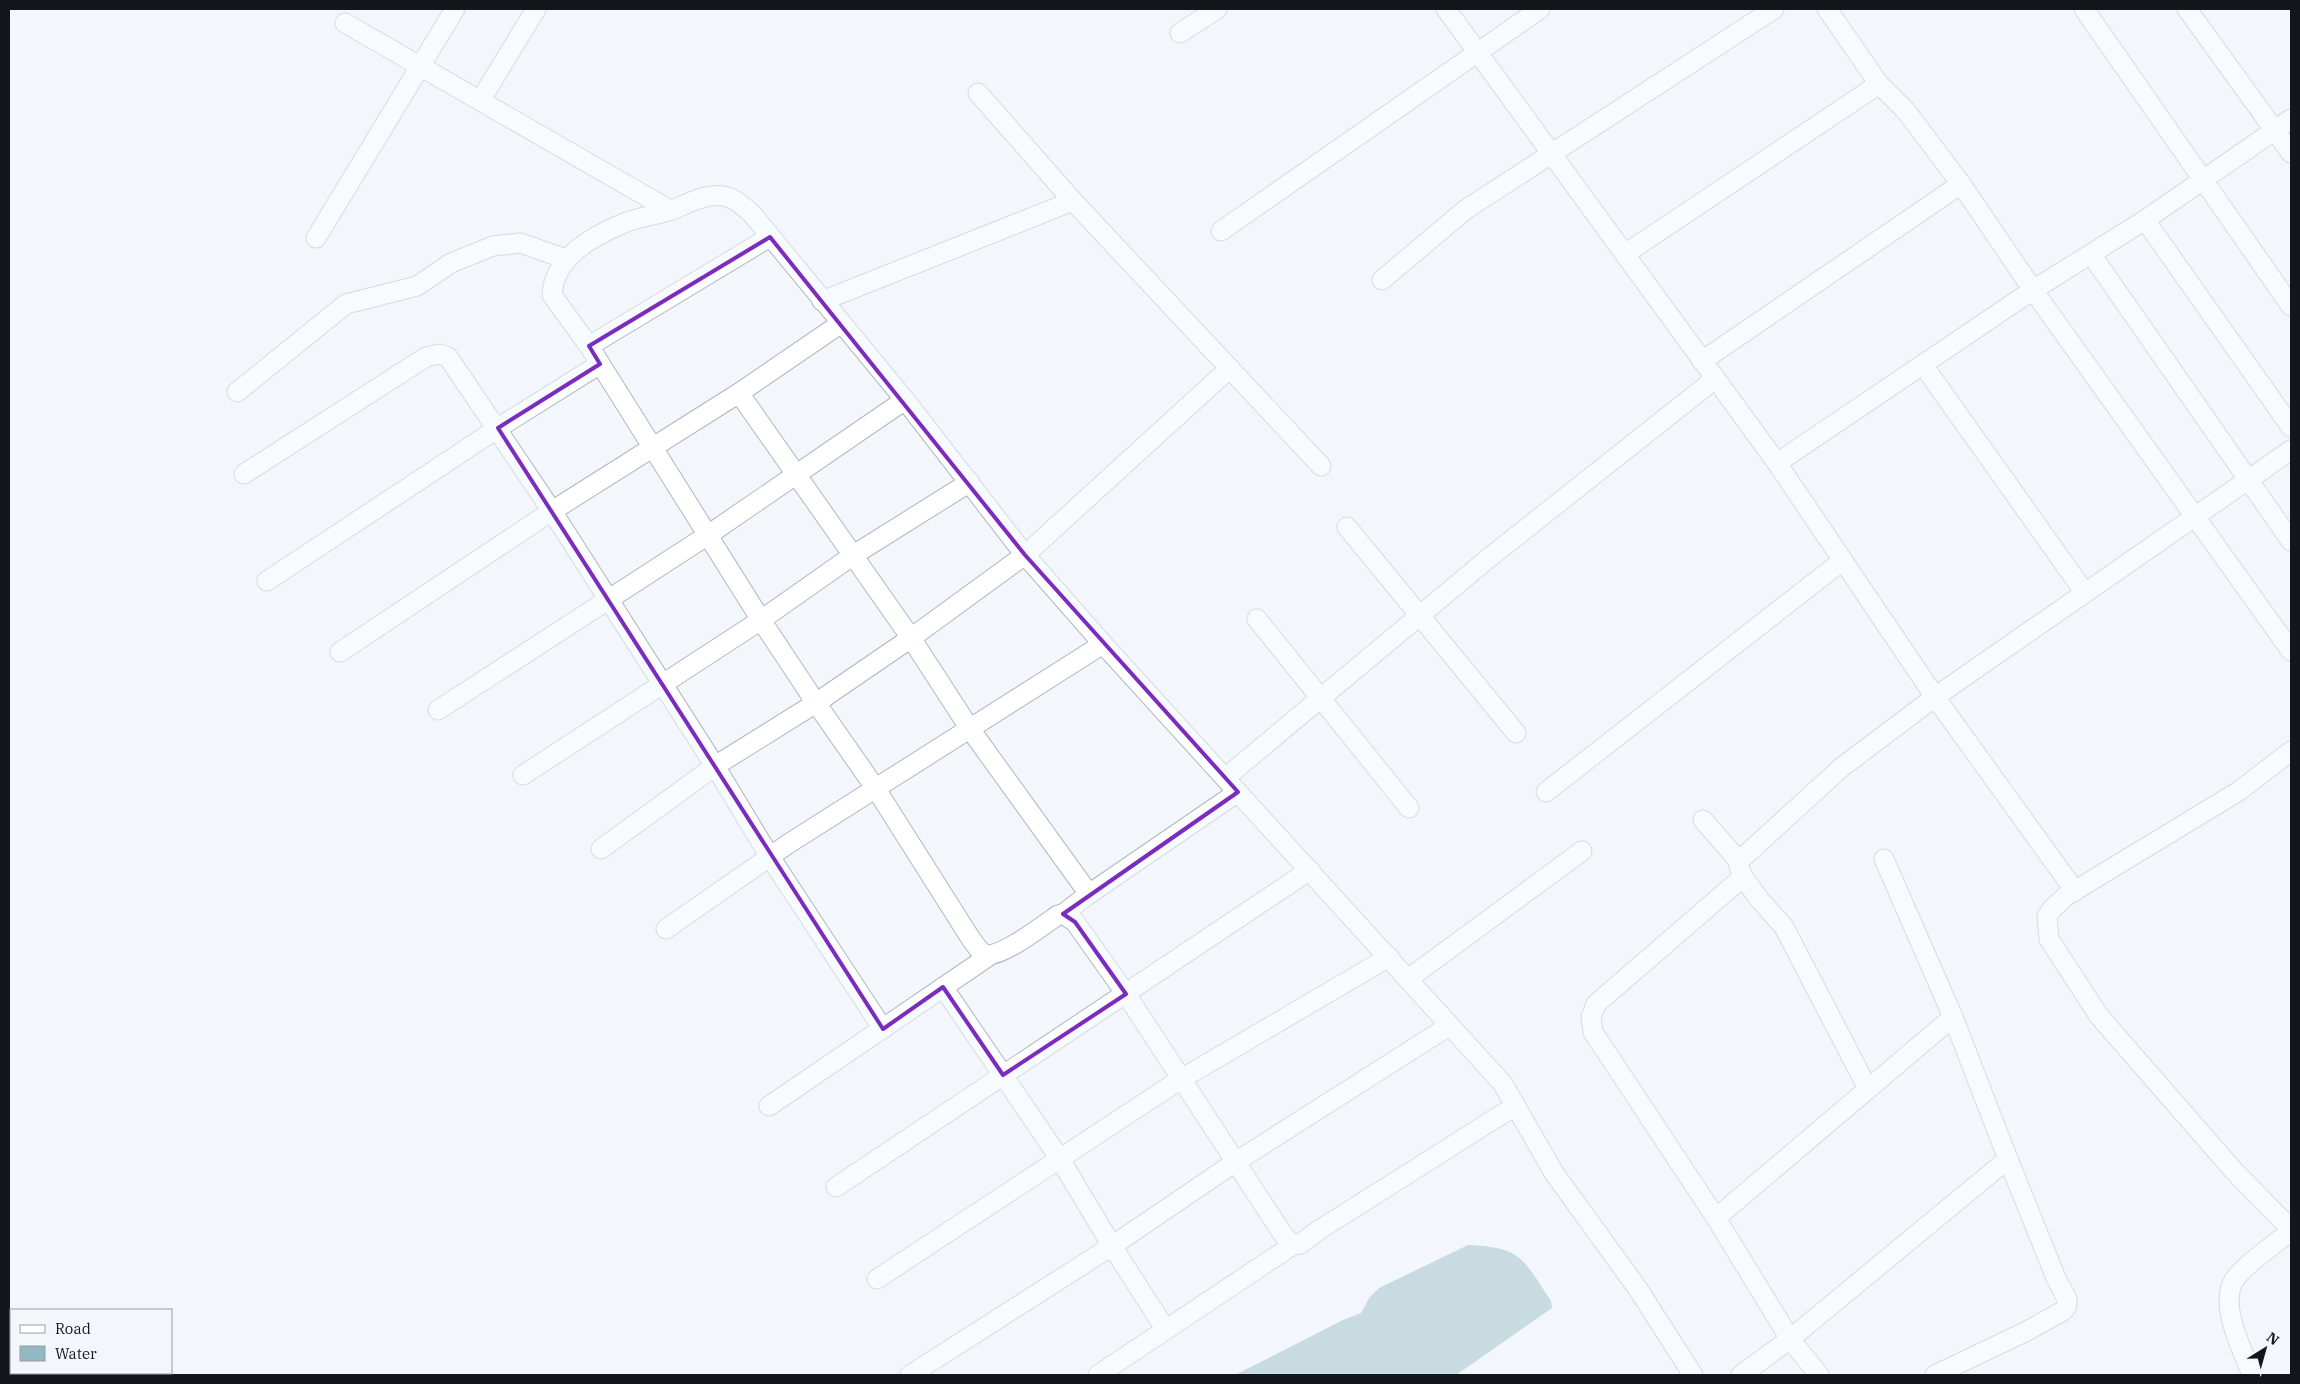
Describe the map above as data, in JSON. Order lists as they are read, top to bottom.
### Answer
{
  "legend": ["Road", "Water"],
  "north": "top right"
}
